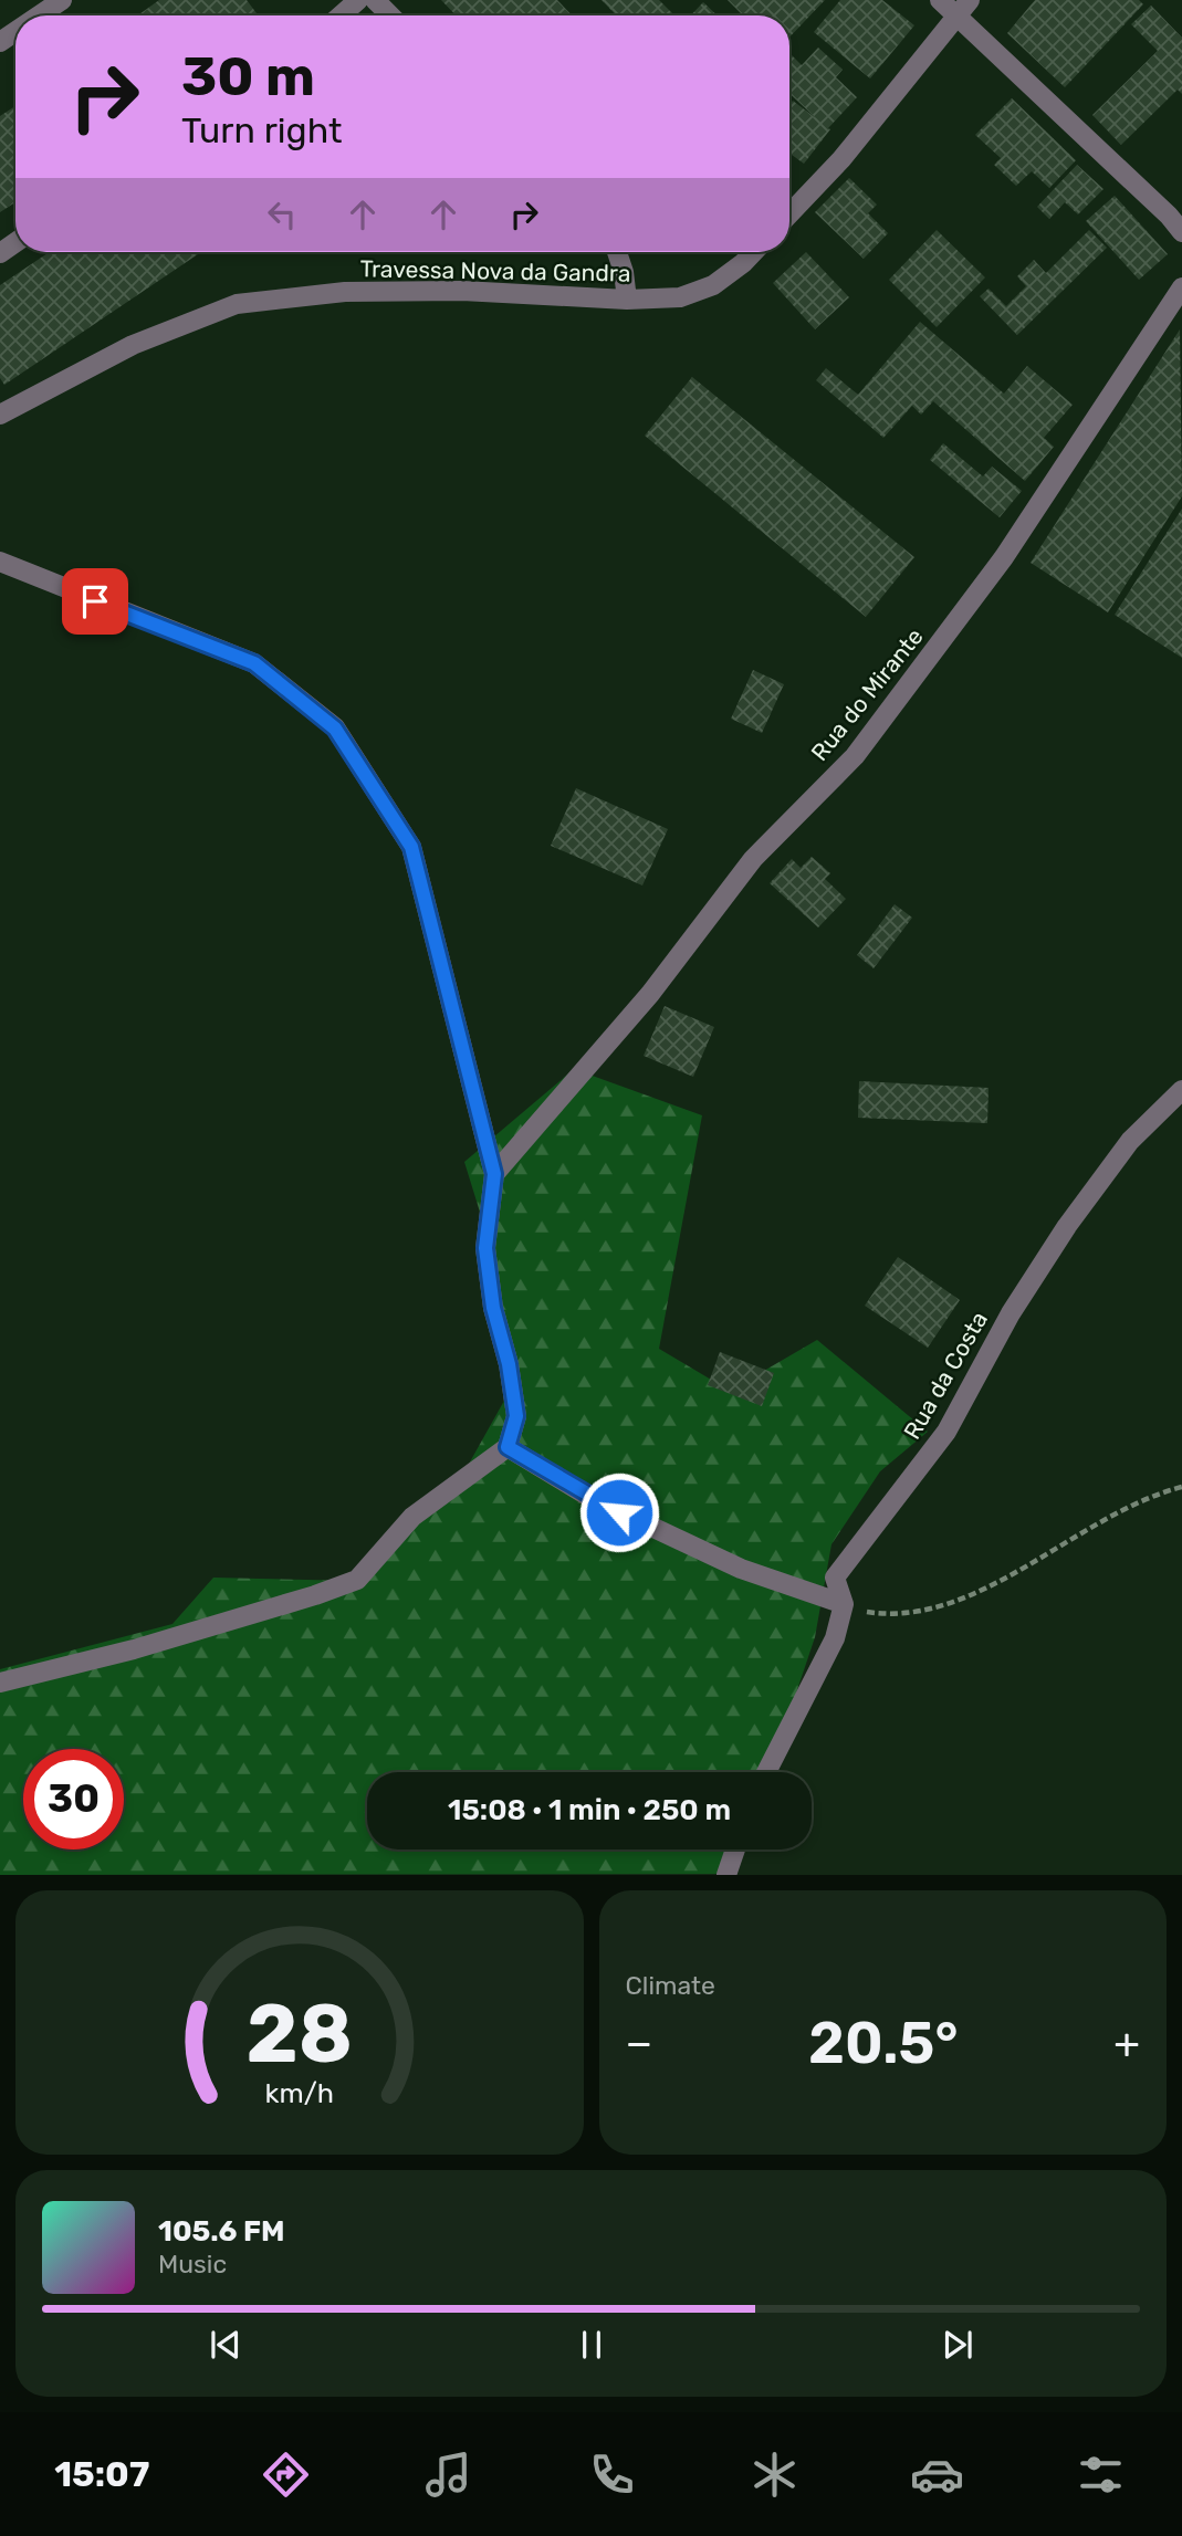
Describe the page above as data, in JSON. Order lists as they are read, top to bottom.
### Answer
{
  "streets": {
    "street": ["Travessa Nova da Gandra", "Rua do Mirante", "Rua da Costa"]
  },
  "page": {
    "turn": ["30 m", "Turn right"],
    "limit": "30",
    "trip": "15:08 · 1 min · 250 m",
    "tile": "Climate",
    "heat": ["−", "20.5°", "+"],
    "song": ["105.6 FM", "Music"],
    "tabs": "15:07",
    "gauge": ["28", "km/h"]
  }
}
